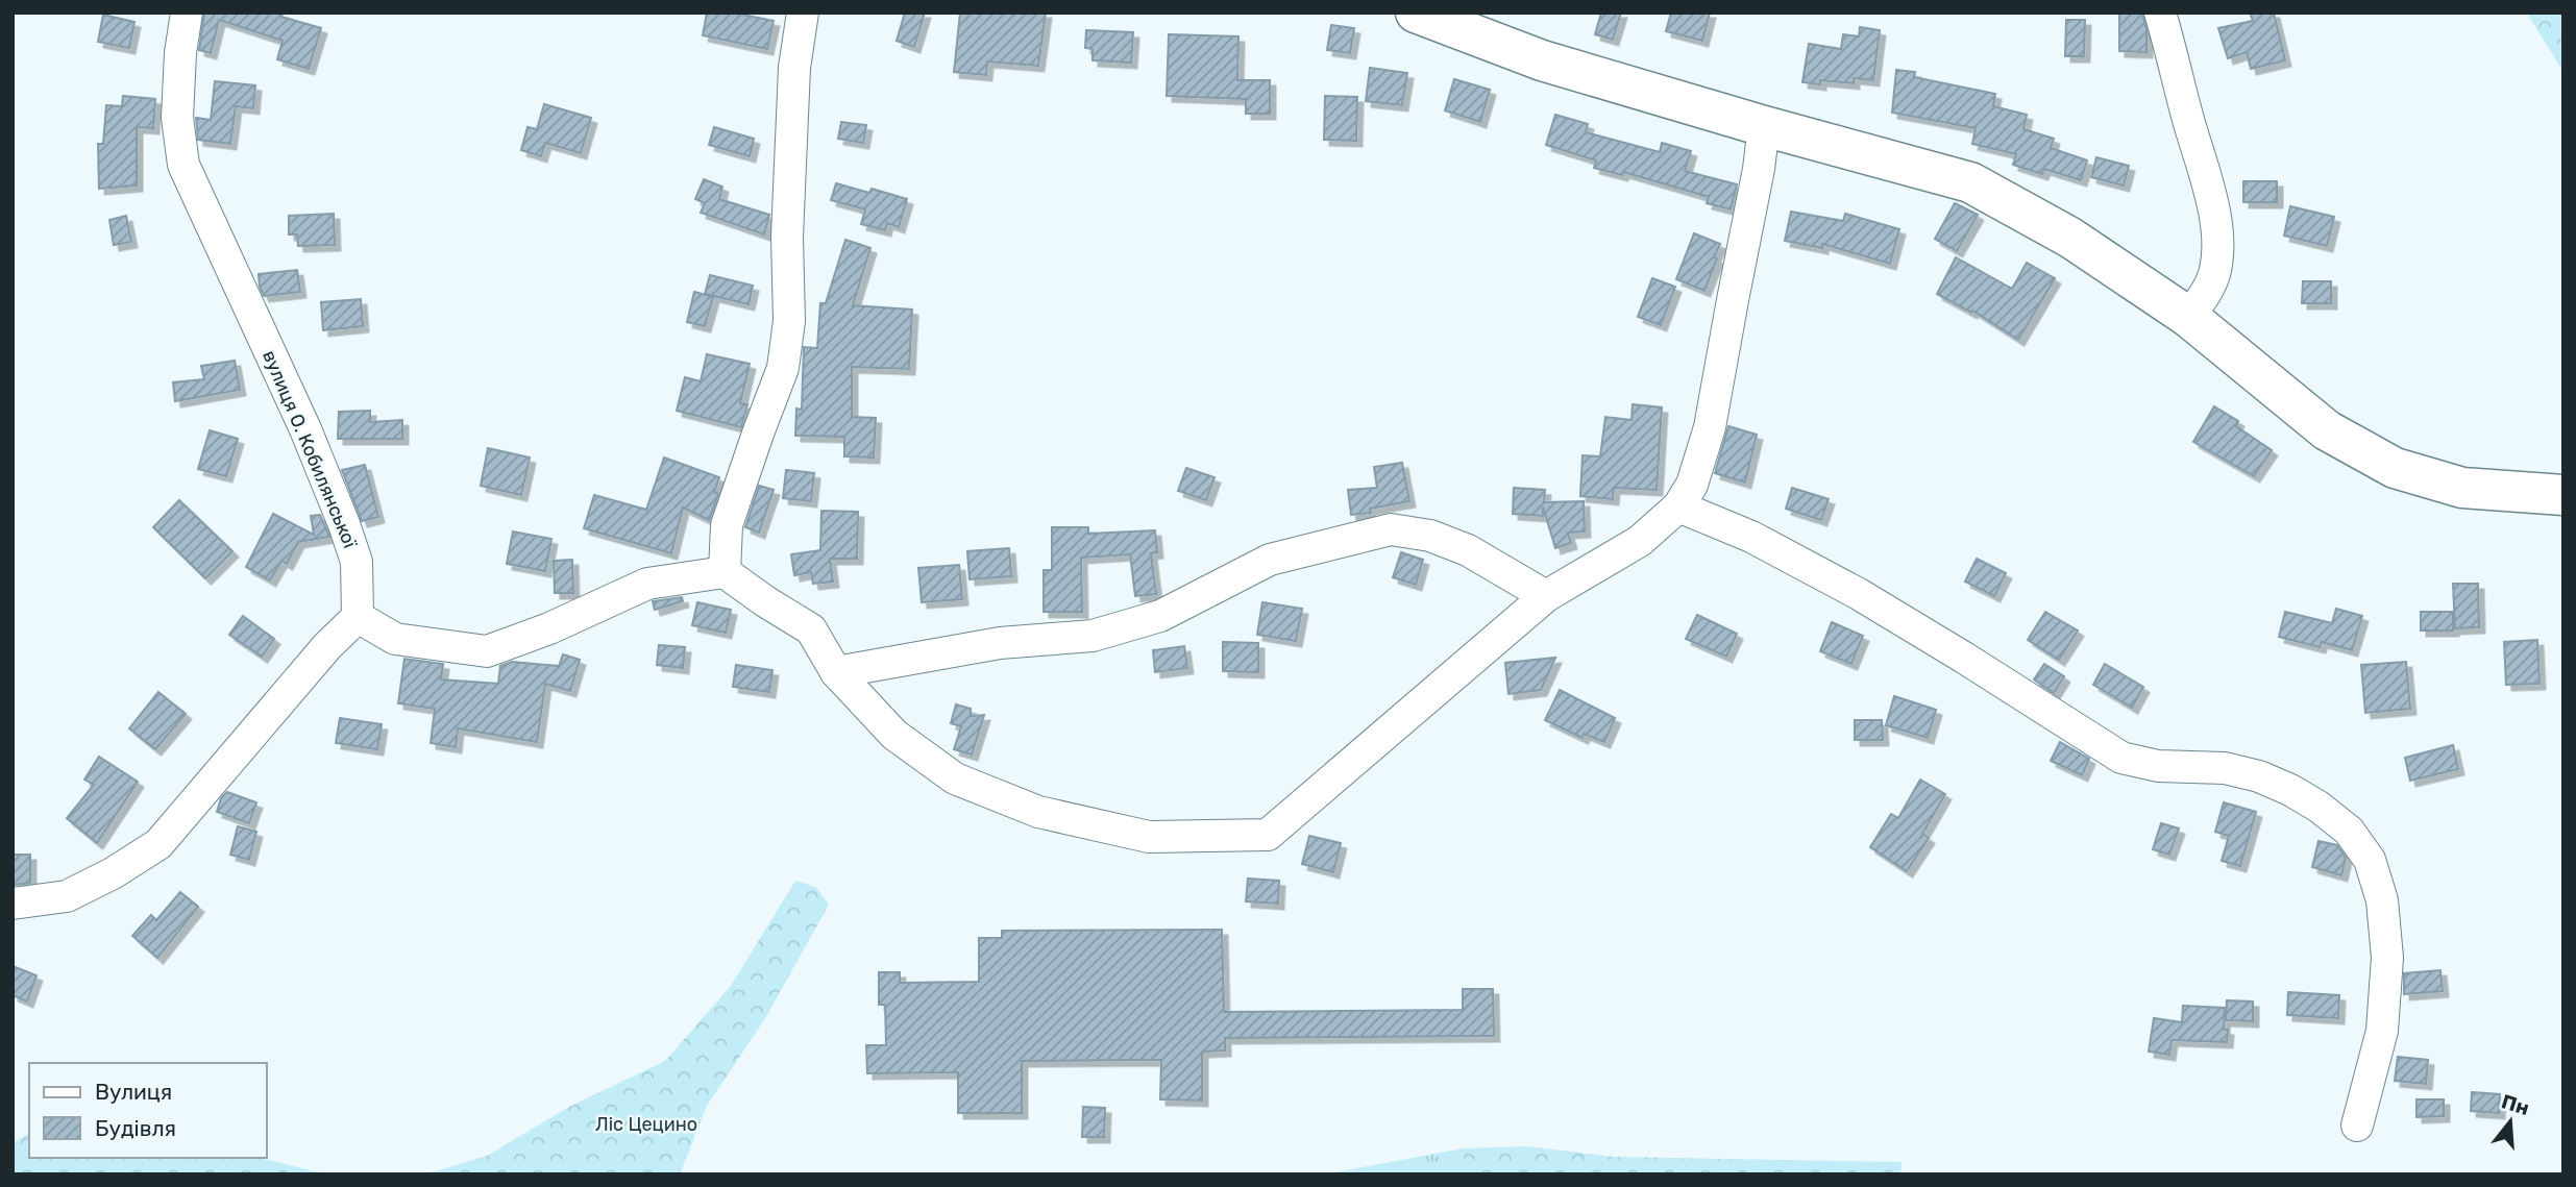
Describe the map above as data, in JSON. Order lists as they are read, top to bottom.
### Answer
{
  "streets": {
    "street": ["вулиця О. Кобилянської"]
  },
  "parks": ["Ліс Цецино"],
  "legend": ["Вулиця", "Будівля"],
  "north": "top"
}
